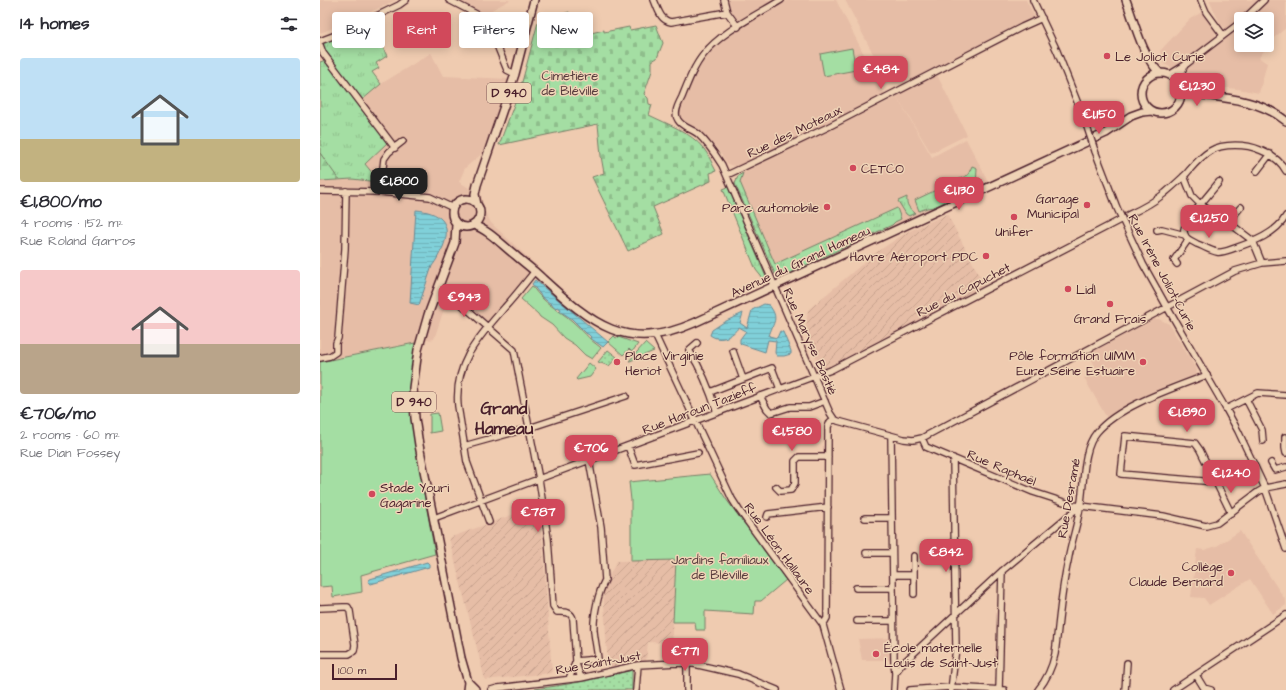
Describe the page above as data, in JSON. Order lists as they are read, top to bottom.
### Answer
{
  "streets": {
    "main road": ["D 940", "Avenue du Grand Hameau"],
    "street": [
      "Rue des Moteaux",
      "Rue Irène Joliot-Curie",
      "Rue du Capuchet",
      "Rue Maryse Bastié",
      "Rue Haroun Tazieff",
      "Rue Raphaël",
      "Rue Desramé",
      "Rue Léon Hallaure",
      "Rue Saint-Just"
    ]
  },
  "crossings": [
    ["D 940", "Avenue du Grand Hameau"],
    ["D 940", "Rue Haroun Tazieff"],
    ["Rue des Moteaux", "Rue Irène Joliot-Curie"],
    ["Rue des Moteaux", "Rue Maryse Bastié"],
    ["Avenue du Grand Hameau", "Rue Maryse Bastié"],
    ["Avenue du Grand Hameau", "Rue Léon Hallaure"],
    ["Rue Irène Joliot-Curie", "Rue du Capuchet"],
    ["Rue Irène Joliot-Curie", "Rue Raphaël"],
    ["Rue Irène Joliot-Curie", "Rue Desramé"],
    ["Rue du Capuchet", "Rue Maryse Bastié"],
    ["Rue du Capuchet", "Rue Haroun Tazieff"],
    ["Rue Maryse Bastié", "Rue Haroun Tazieff"],
    ["Rue Haroun Tazieff", "Rue Léon Hallaure"],
    ["Rue Raphaël", "Rue Desramé"]
  ],
  "districts": ["Grand Hameau"],
  "parks": ["Cimetière de Bléville", "Jardins familiaux de Bléville"],
  "places": [
    "Le Joliot Curie",
    "CETCO",
    "Garage Municipal",
    "Parc automobile",
    "Unifer",
    "Havre Aéroport PDC",
    "Lidl",
    "Grand Frais",
    "Place Virginie Heriot",
    "Pôle formation UIMM Eure Seine Estuaire",
    "Stade Youri Gagarine",
    "Collège Claude Bernard",
    "École maternelle Louis de Saint-Just"
  ],
  "scale_bar": "100 m",
  "page": {
    "heading": "14 homes",
    "chip": [
      "Buy",
      "Rent",
      "Filters",
      "New"
    ],
    "list": [
      {
        "name": "€1,800/mo",
        "note": "4 rooms · 152 m² · Rue Roland Garros"
      },
      {
        "name": "€706/mo",
        "note": "2 rooms · 60 m² · Rue Dian Fossey"
      }
    ],
    "price": [
      "€484",
      "€1,230",
      "€1,150",
      "€1,800",
      "€1,130",
      "€1,250",
      "€943",
      "€1,890",
      "€1,580",
      "€706",
      "€1,240",
      "€787",
      "€842",
      "€771"
    ],
    "scale": "100 m"
  }
}
